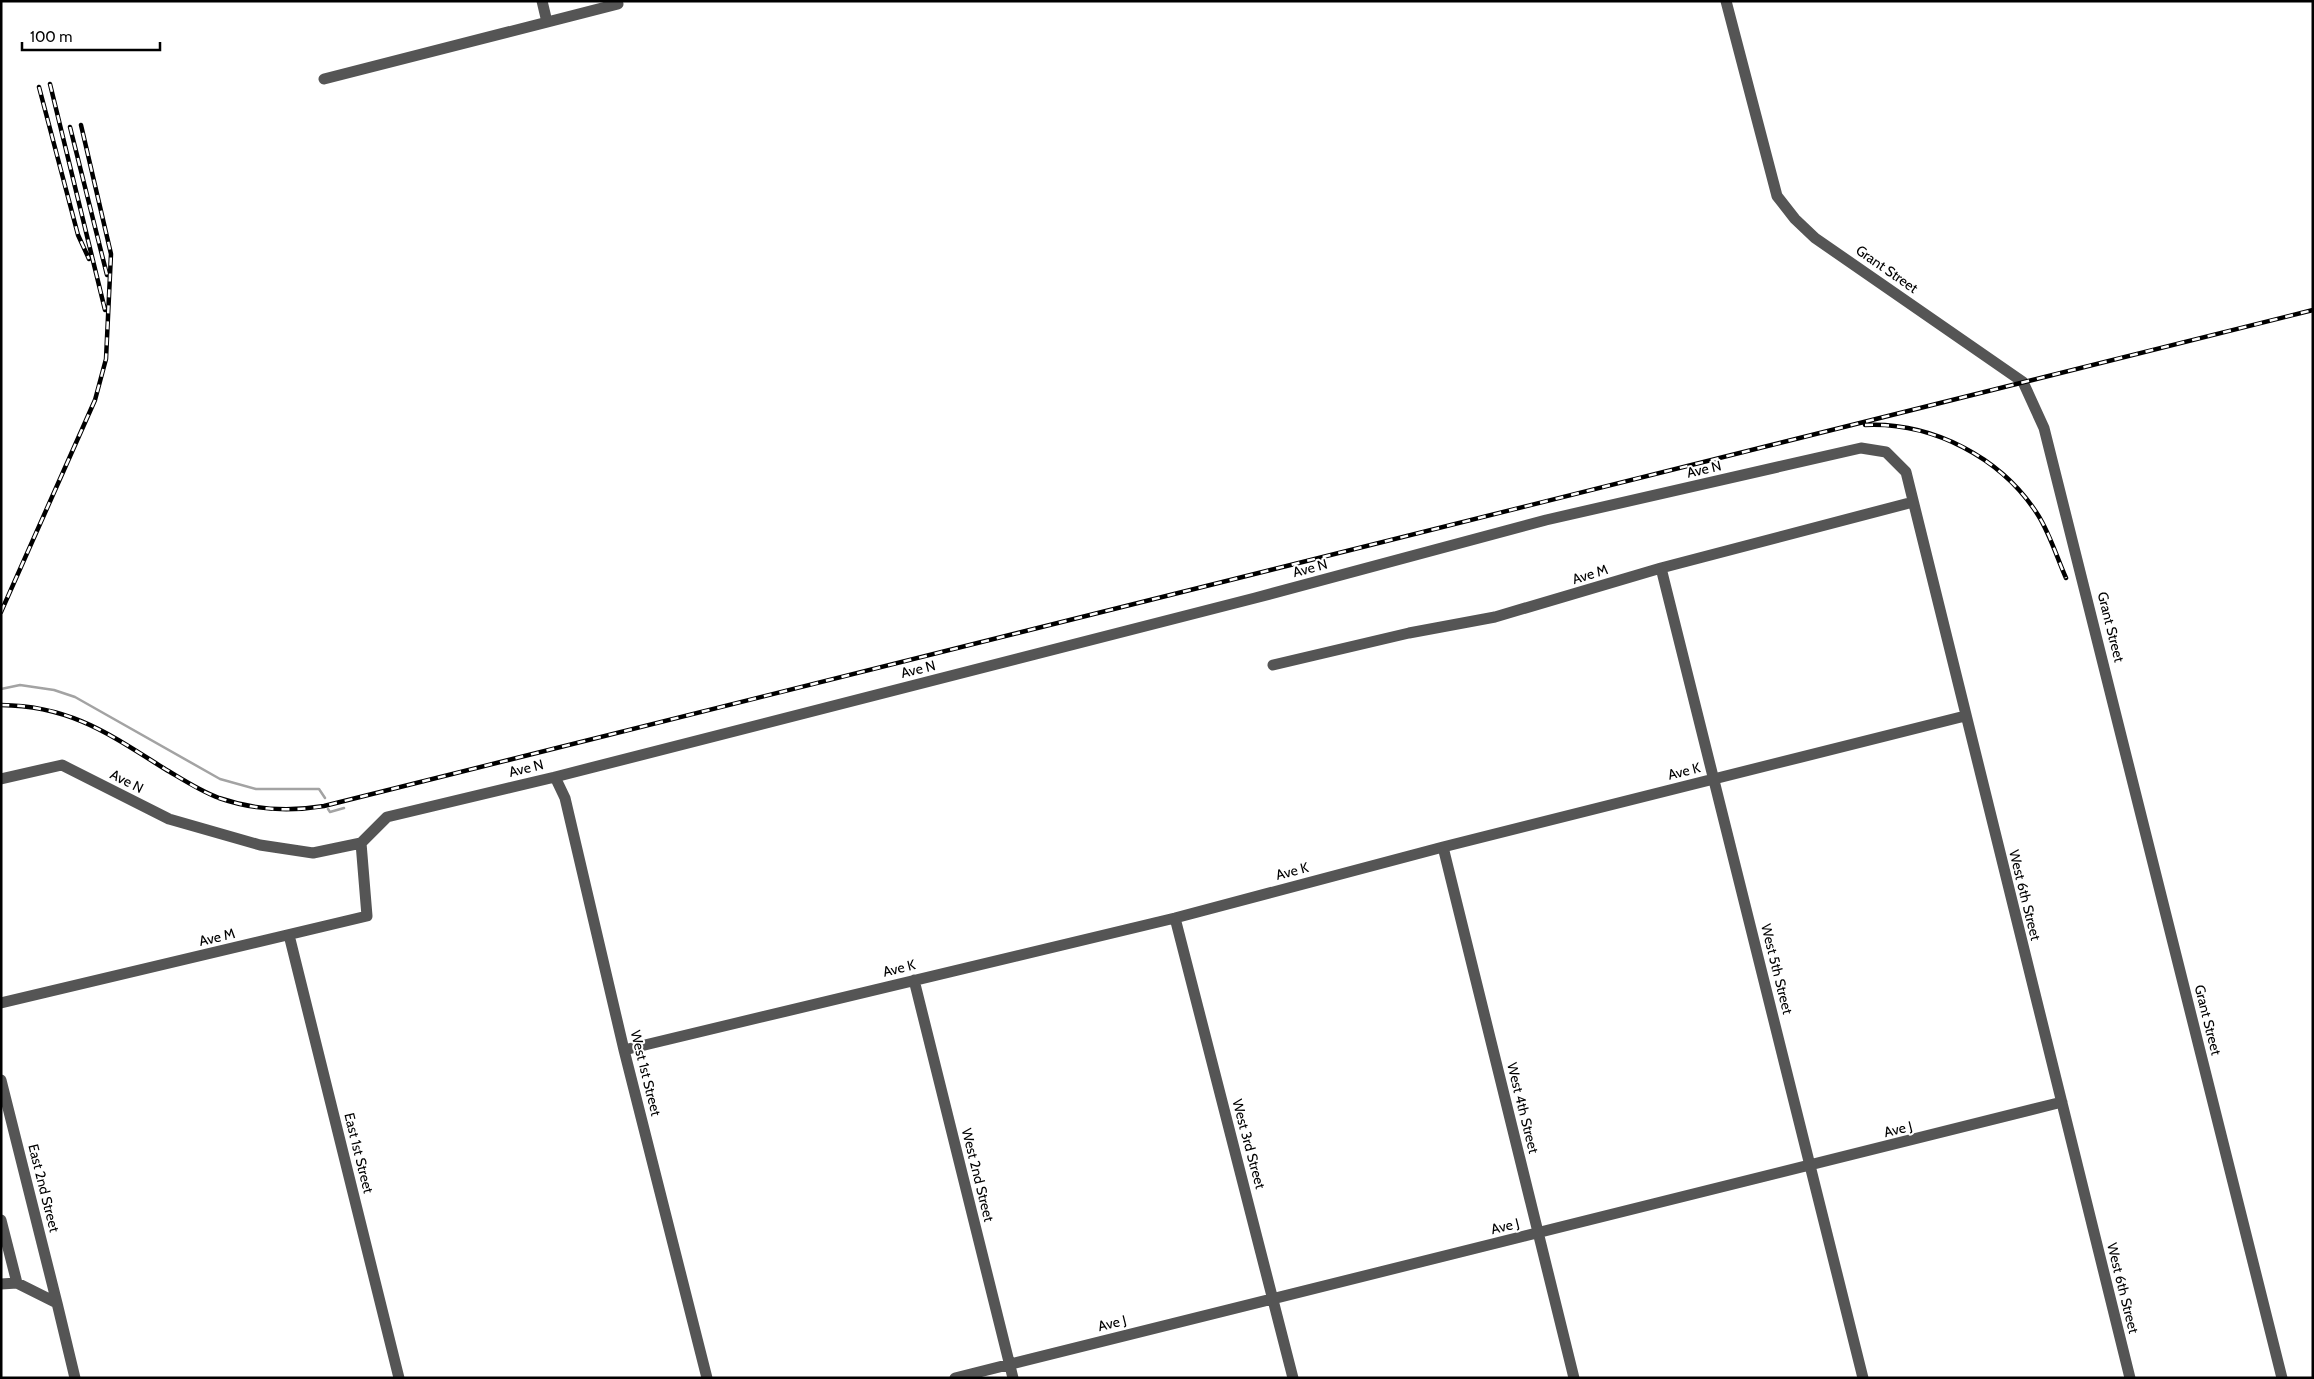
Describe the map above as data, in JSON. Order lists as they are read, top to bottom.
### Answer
{
  "streets": {
    "street": [
      "Grant Street",
      "Ave N",
      "Ave M",
      "Ave K",
      "West 6th Street",
      "West 5th Street",
      "West 1st Street",
      "West 4th Street",
      "Ave J",
      "West 3rd Street",
      "East 1st Street",
      "West 2nd Street",
      "East 2nd Street"
    ]
  },
  "crossings": [
    ["Ave N", "Ave M"],
    ["Ave N", "West 6th Street"],
    ["Ave N", "West 1st Street"],
    ["Ave M", "West 6th Street"],
    ["Ave M", "West 5th Street"],
    ["Ave M", "East 1st Street"],
    ["Ave K", "West 6th Street"],
    ["Ave K", "West 5th Street"],
    ["Ave K", "West 1st Street"],
    ["Ave K", "West 4th Street"],
    ["Ave K", "West 3rd Street"],
    ["Ave K", "West 2nd Street"],
    ["West 6th Street", "Ave J"],
    ["West 5th Street", "Ave J"],
    ["West 4th Street", "Ave J"],
    ["Ave J", "West 3rd Street"],
    ["Ave J", "West 2nd Street"]
  ],
  "scale_bar": "100 m"
}
